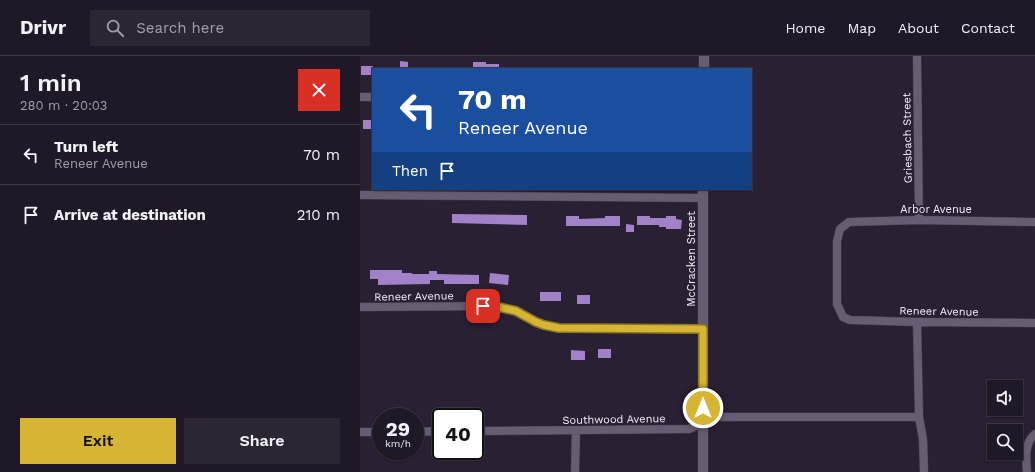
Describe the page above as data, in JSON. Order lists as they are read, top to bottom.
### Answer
{
  "streets": {
    "street": [
      "Griesbach Street",
      "Arbor Avenue",
      "McCracken Street",
      "Reneer Avenue",
      "Southwood Avenue"
    ]
  },
  "crossings": [
    ["Griesbach Street", "Arbor Avenue"],
    ["Arbor Avenue", "Reneer Avenue"],
    ["McCracken Street", "Reneer Avenue"],
    ["McCracken Street", "Southwood Avenue"]
  ],
  "page": {
    "header": "Drivr",
    "search": "Search here",
    "nav": [
      "Home",
      "Map",
      "About",
      "Contact"
    ],
    "heading": ["1 min", "280 m · 20:03"],
    "turn": ["70 m", "Reneer Avenue"],
    "list": [
      {
        "name": "Turn left",
        "note": "Reneer Avenue",
        "value": "70 m"
      },
      {
        "name": "Arrive at destination",
        "value": "210 m"
      }
    ],
    "then": "Then",
    "speed": "29 km/h",
    "limit": "40",
    "buttons": ["Exit", "Share"]
  }
}
